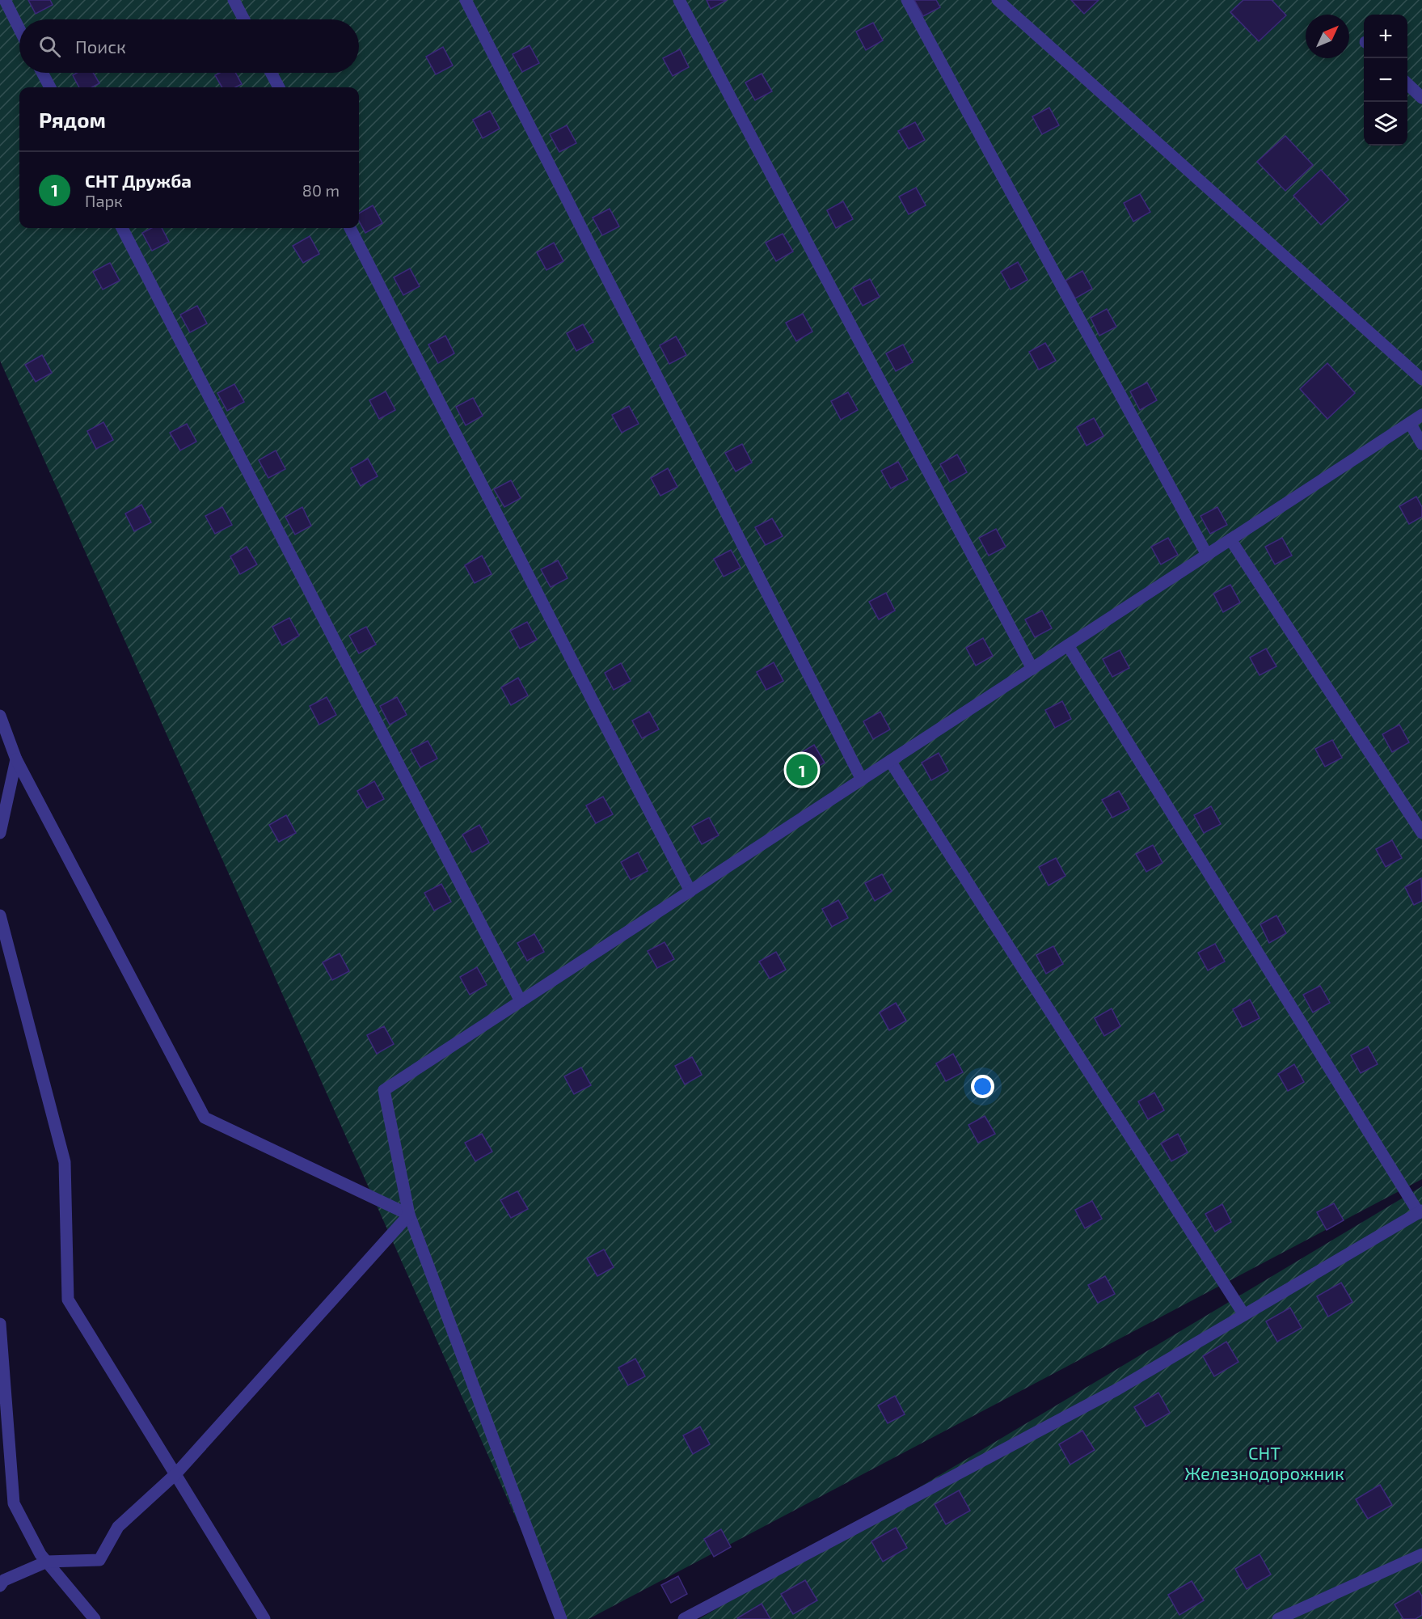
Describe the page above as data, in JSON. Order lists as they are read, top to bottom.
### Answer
{
  "parks": ["СНТ Железнодорожник"],
  "north": "top right",
  "page": {
    "map_buttons": ["+", "−"],
    "search": "Поиск",
    "heading": "Рядом",
    "list": [
      {
        "mark": "1",
        "name": "СНТ Дружба",
        "note": "Парк",
        "value": "80 m"
      }
    ],
    "pins": "1"
  }
}
